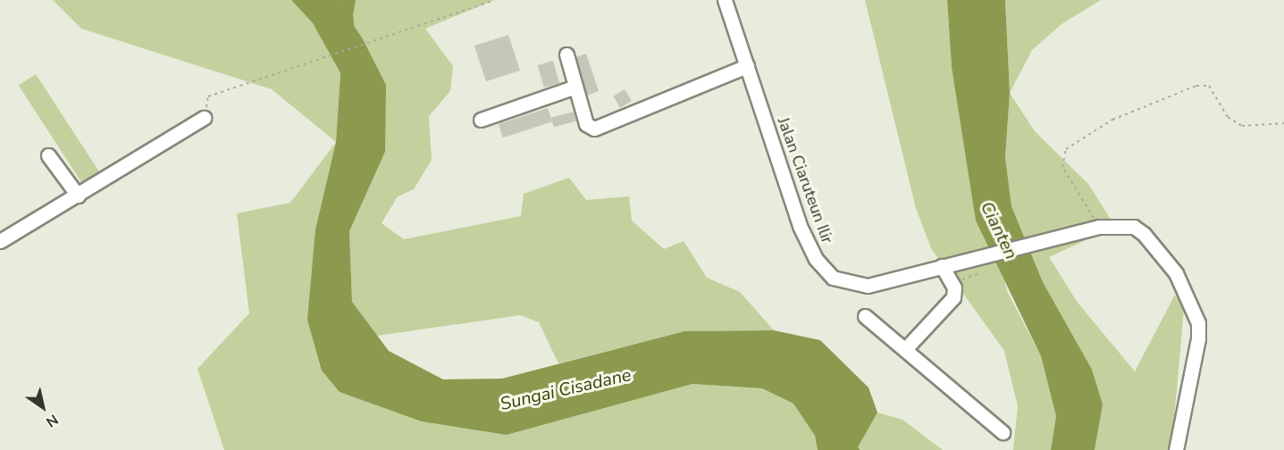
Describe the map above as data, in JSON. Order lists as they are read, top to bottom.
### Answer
{
  "streets": {
    "street": ["Jalan Ciaruteun Ilir"]
  },
  "water": ["Cianten", "Sungai Cisadane"],
  "north": "bottom right"
}
